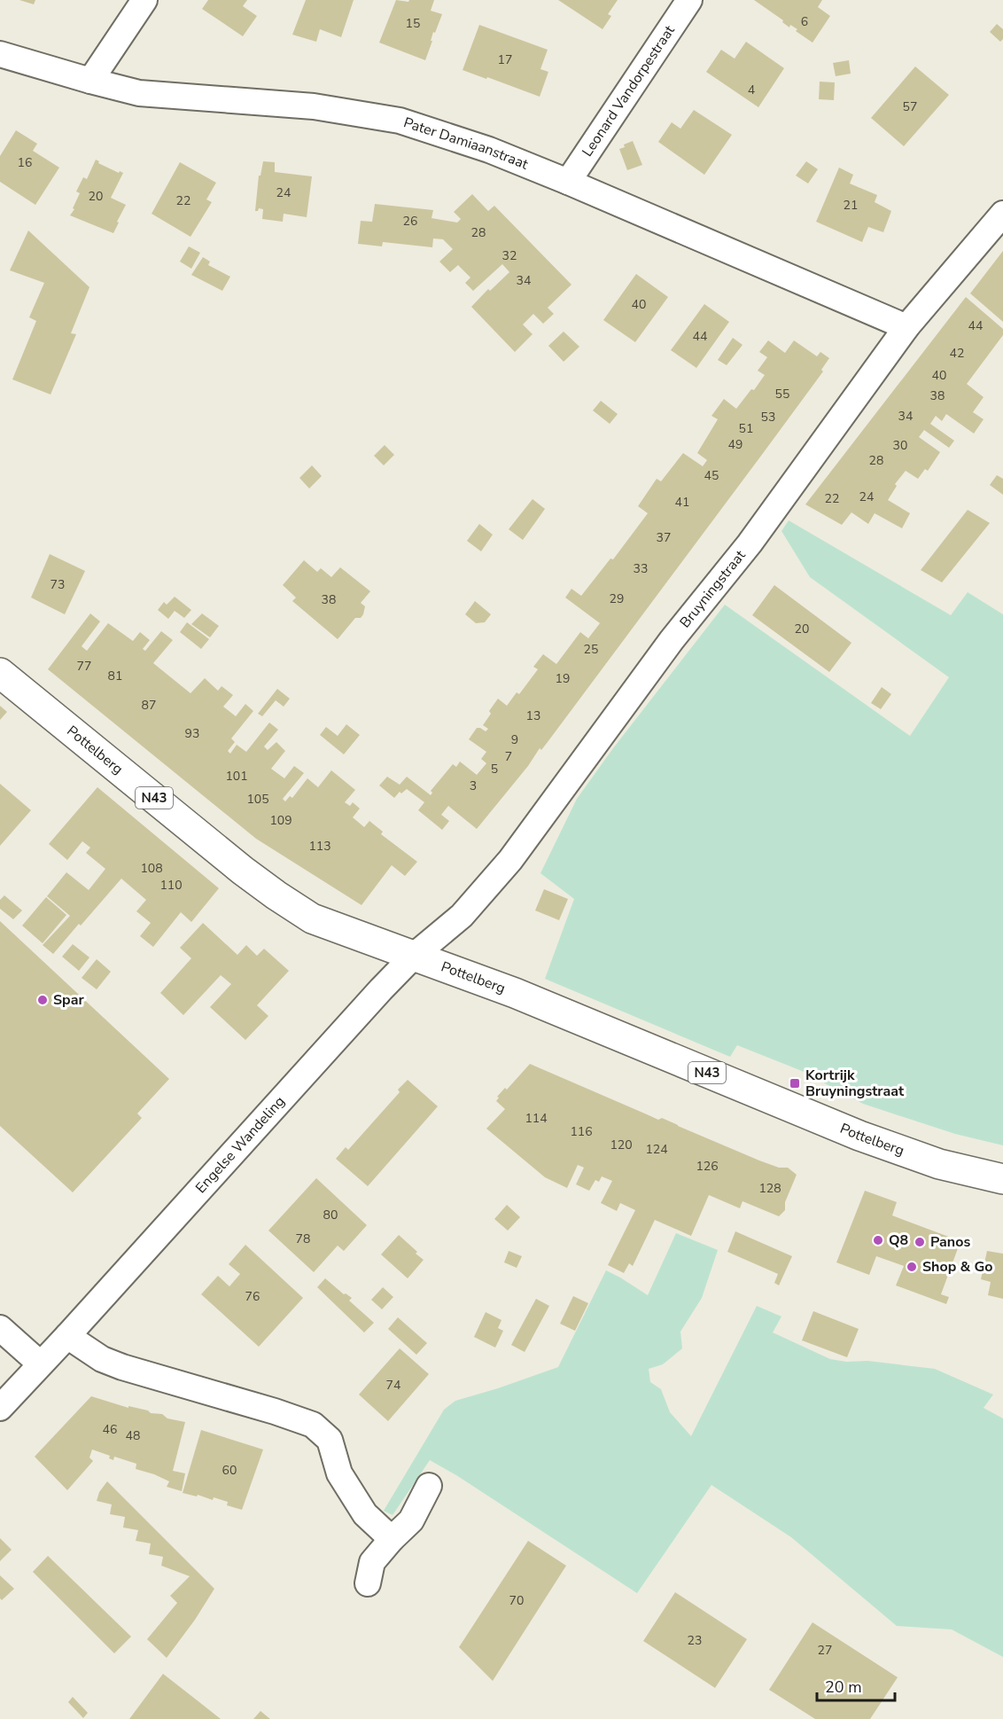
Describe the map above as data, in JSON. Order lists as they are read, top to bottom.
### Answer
{
  "streets": {
    "main road": ["Pottelberg", "N43"],
    "street": [
      "Leonard Vandorpestraat",
      "Pater Damiaanstraat",
      "Bruyningstraat",
      "Engelse Wandeling"
    ]
  },
  "crossings": [
    ["Leonard Vandorpestraat", "Pater Damiaanstraat"],
    ["Pater Damiaanstraat", "Bruyningstraat"],
    ["Bruyningstraat", "Pottelberg"],
    ["Bruyningstraat", "Engelse Wandeling"],
    ["Pottelberg", "Engelse Wandeling"]
  ],
  "places": {
    "other": [
      "Spar",
      "Q8",
      "Panos",
      "Shop & Go"
    ],
    "transit": ["Kortrijk Bruyningstraat"]
  },
  "house_numbers": [
    "6",
    "15",
    "17",
    "4",
    "57",
    "16",
    "24",
    "20",
    "22",
    "21",
    "26",
    "28",
    "32",
    "34",
    "40",
    "44",
    "44",
    "42",
    "40",
    "55",
    "38",
    "34",
    "53",
    "51",
    "49",
    "30",
    "28",
    "45",
    "24",
    "22",
    "41",
    "37",
    "33",
    "73",
    "29",
    "38",
    "20",
    "25",
    "77",
    "81",
    "19",
    "87",
    "13",
    "93",
    "9",
    "7",
    "5",
    "101",
    "3",
    "105",
    "109",
    "113",
    "108",
    "110",
    "114",
    "116",
    "120",
    "124",
    "126",
    "128",
    "80",
    "78",
    "76",
    "74",
    "46",
    "48",
    "60",
    "70",
    "23",
    "27"
  ],
  "scale_bar": "20 m"
}
